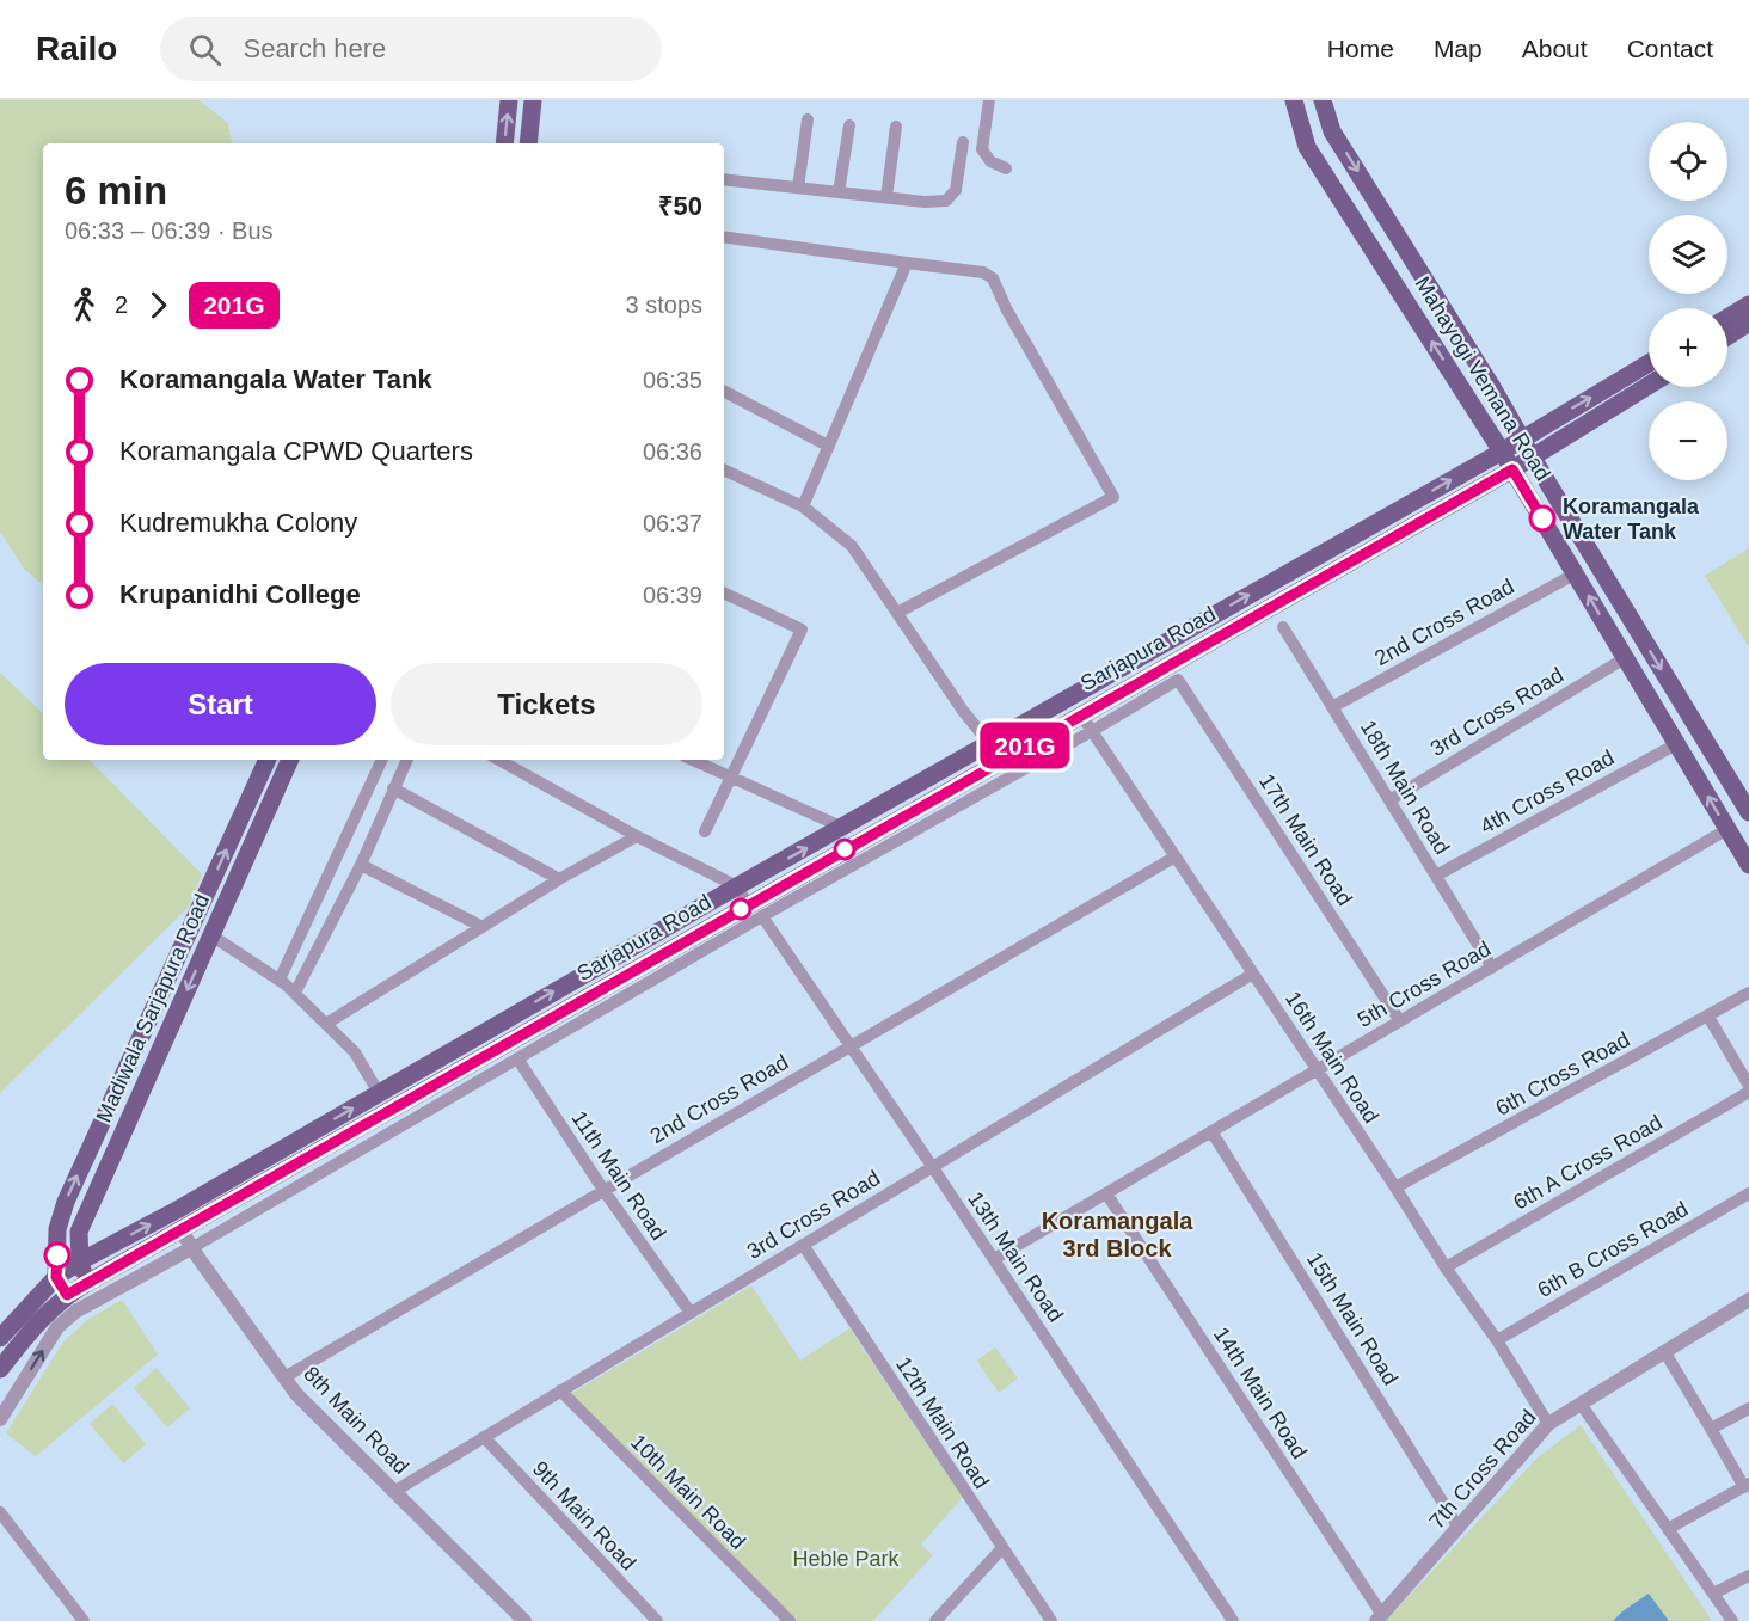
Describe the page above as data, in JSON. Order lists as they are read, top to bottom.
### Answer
{
  "streets": {
    "main road": ["Mahayogi Vemana Road", "Sarjapura Road", "Madiwala Sarjapura Road"],
    "street": [
      "2nd Cross Road",
      "3rd Cross Road",
      "18th Main Road",
      "4th Cross Road",
      "17th Main Road",
      "5th Cross Road",
      "16th Main Road",
      "6th Cross Road",
      "6th A Cross Road",
      "11th Main Road",
      "6th B Cross Road",
      "13th Main Road",
      "15th Main Road",
      "14th Main Road",
      "8th Main Road",
      "12th Main Road",
      "7th Cross Road",
      "10th Main Road",
      "9th Main Road"
    ]
  },
  "crossings": [
    ["Mahayogi Vemana Road", "2nd Cross Road"],
    ["Mahayogi Vemana Road", "Sarjapura Road"],
    ["Mahayogi Vemana Road", "3rd Cross Road"],
    ["Mahayogi Vemana Road", "4th Cross Road"],
    ["Mahayogi Vemana Road", "5th Cross Road"],
    ["2nd Cross Road", "18th Main Road"],
    ["2nd Cross Road", "16th Main Road"],
    ["2nd Cross Road", "11th Main Road"],
    ["2nd Cross Road", "13th Main Road"],
    ["2nd Cross Road", "8th Main Road"],
    ["Sarjapura Road", "18th Main Road"],
    ["Sarjapura Road", "17th Main Road"],
    ["Sarjapura Road", "Madiwala Sarjapura Road"],
    ["Sarjapura Road", "16th Main Road"],
    ["Sarjapura Road", "11th Main Road"],
    ["Sarjapura Road", "13th Main Road"],
    ["Sarjapura Road", "8th Main Road"],
    ["3rd Cross Road", "18th Main Road"],
    ["3rd Cross Road", "16th Main Road"],
    ["3rd Cross Road", "11th Main Road"],
    ["3rd Cross Road", "13th Main Road"],
    ["3rd Cross Road", "8th Main Road"],
    ["3rd Cross Road", "12th Main Road"],
    ["3rd Cross Road", "10th Main Road"],
    ["3rd Cross Road", "9th Main Road"],
    ["18th Main Road", "4th Cross Road"],
    ["18th Main Road", "5th Cross Road"],
    ["17th Main Road", "5th Cross Road"],
    ["5th Cross Road", "16th Main Road"],
    ["5th Cross Road", "13th Main Road"],
    ["5th Cross Road", "15th Main Road"],
    ["5th Cross Road", "14th Main Road"],
    ["16th Main Road", "6th Cross Road"],
    ["16th Main Road", "6th A Cross Road"],
    ["16th Main Road", "6th B Cross Road"],
    ["16th Main Road", "7th Cross Road"],
    ["15th Main Road", "7th Cross Road"],
    ["14th Main Road", "7th Cross Road"]
  ],
  "districts": ["Koramangala 3rd Block"],
  "parks": ["Heble Park"],
  "places": ["Koramangala Water Tank"],
  "lines": ["bus line 201G"],
  "page": {
    "header": "Railo",
    "search": "Search here",
    "nav": [
      "Home",
      "Map",
      "About",
      "Contact"
    ],
    "on_map": "201G",
    "map_buttons": ["+", "−"],
    "heading": ["6 min", "06:33 – 06:39 · Bus", "₹50"],
    "legs": ["2", "201G", "3 stops"],
    "list": [
      {
        "name": "Koramangala Water Tank",
        "value": "06:35"
      },
      {
        "name": "Koramangala CPWD Quarters",
        "value": "06:36"
      },
      {
        "name": "Kudremukha Colony",
        "value": "06:37"
      },
      {
        "name": "Krupanidhi College",
        "value": "06:39"
      }
    ],
    "buttons": ["Start", "Tickets"]
  }
}
